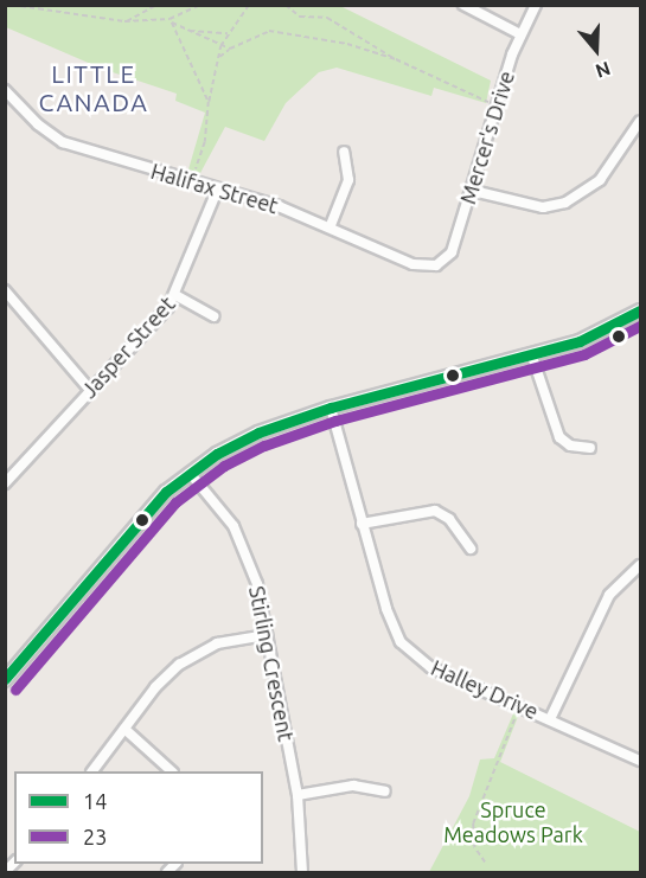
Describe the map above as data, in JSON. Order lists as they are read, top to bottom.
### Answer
{
  "streets": {
    "street": [
      "Mercer's Drive",
      "Halifax Street",
      "Jasper Street",
      "Stirling Crescent",
      "Halley Drive"
    ]
  },
  "crossings": [
    ["Mercer's Drive", "Halifax Street"],
    ["Halifax Street", "Jasper Street"]
  ],
  "districts": ["LITTLE CANADA"],
  "parks": ["Spruce Meadows Park"],
  "lines": ["transit line 14", "transit line 23"],
  "legend": ["14", "23"],
  "north": "bottom"
}
